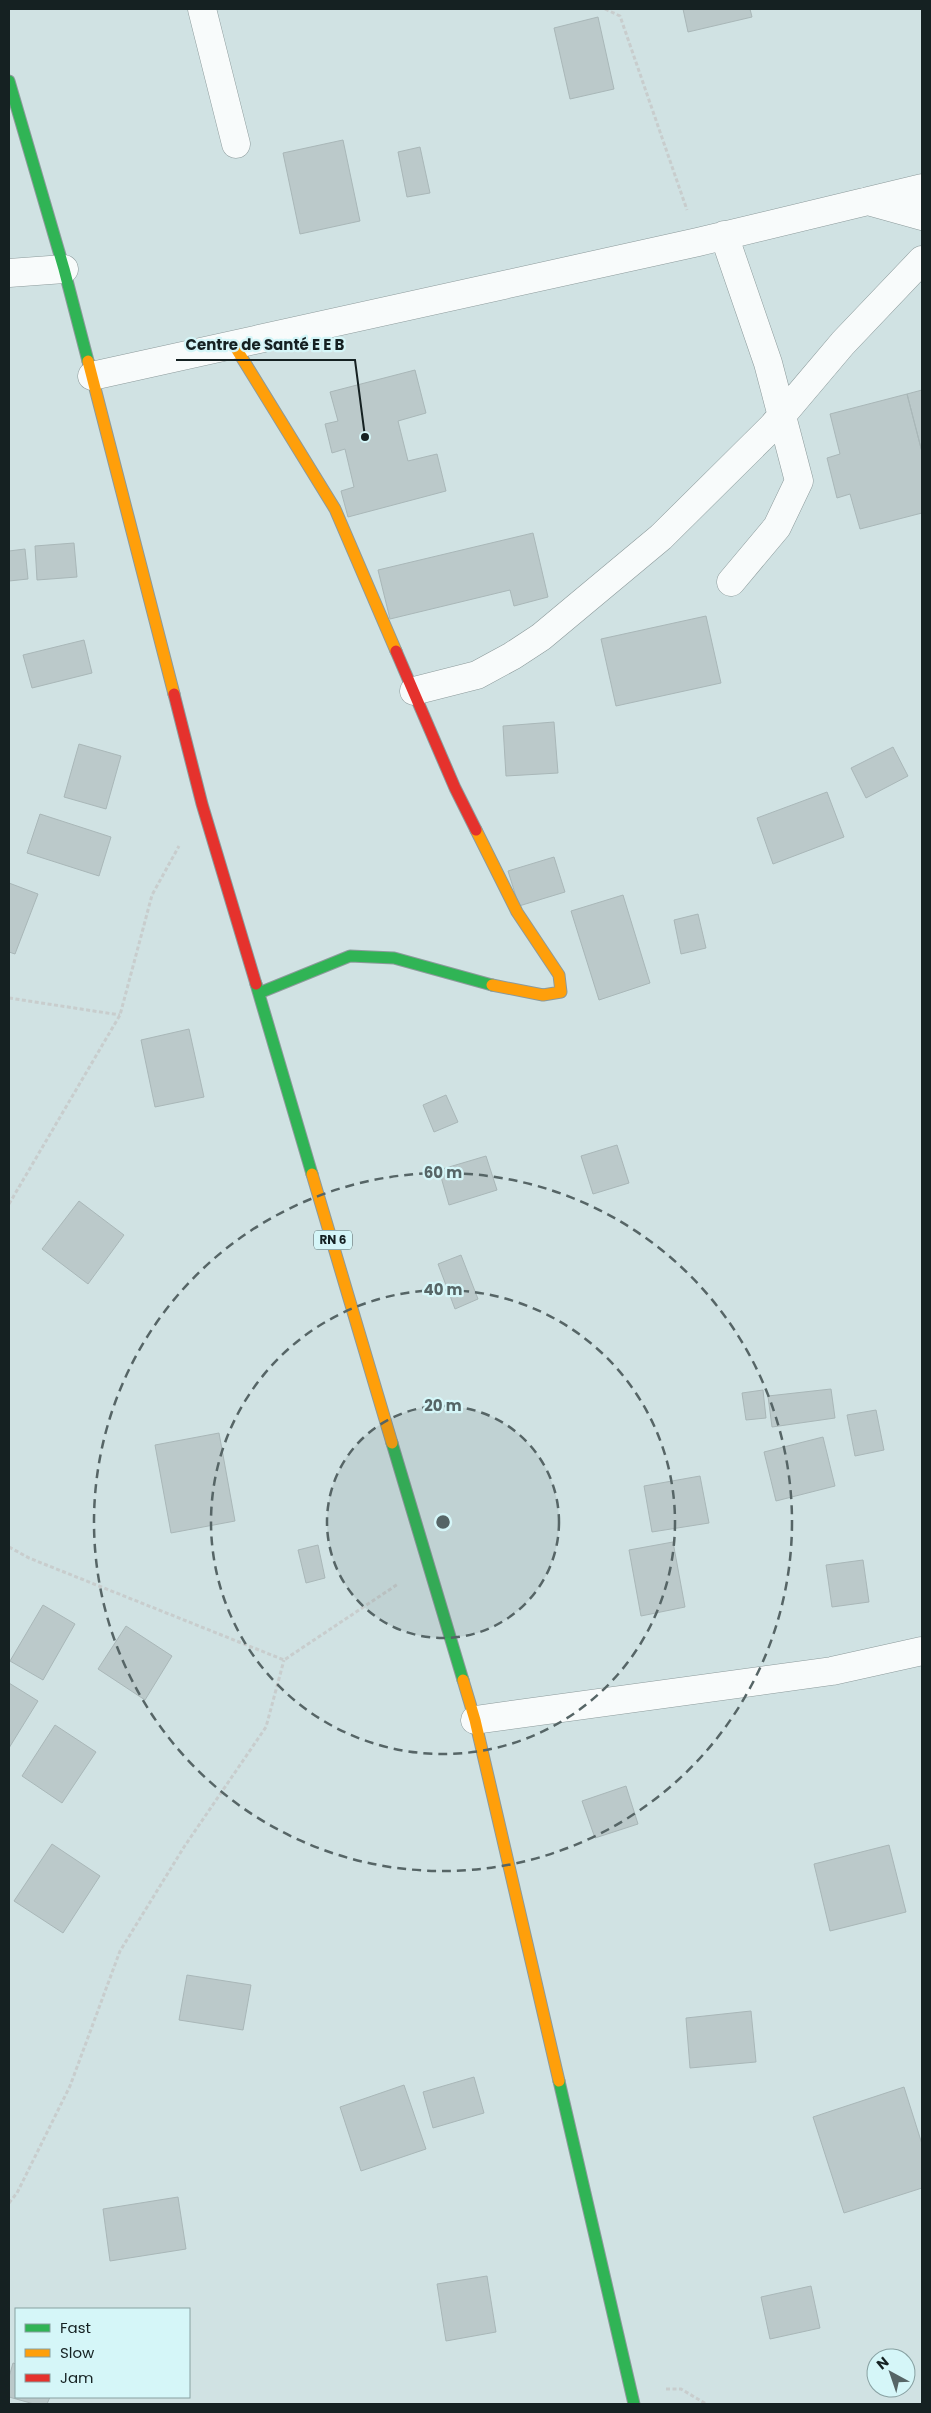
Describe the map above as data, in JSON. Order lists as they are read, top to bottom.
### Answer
{
  "streets": {
    "main road": ["RN 6"]
  },
  "places": ["Centre de Santé E E B"],
  "legend": ["Fast", "Slow", "Jam"],
  "north": "top left",
  "rings": ["60 m", "40 m", "20 m"]
}
